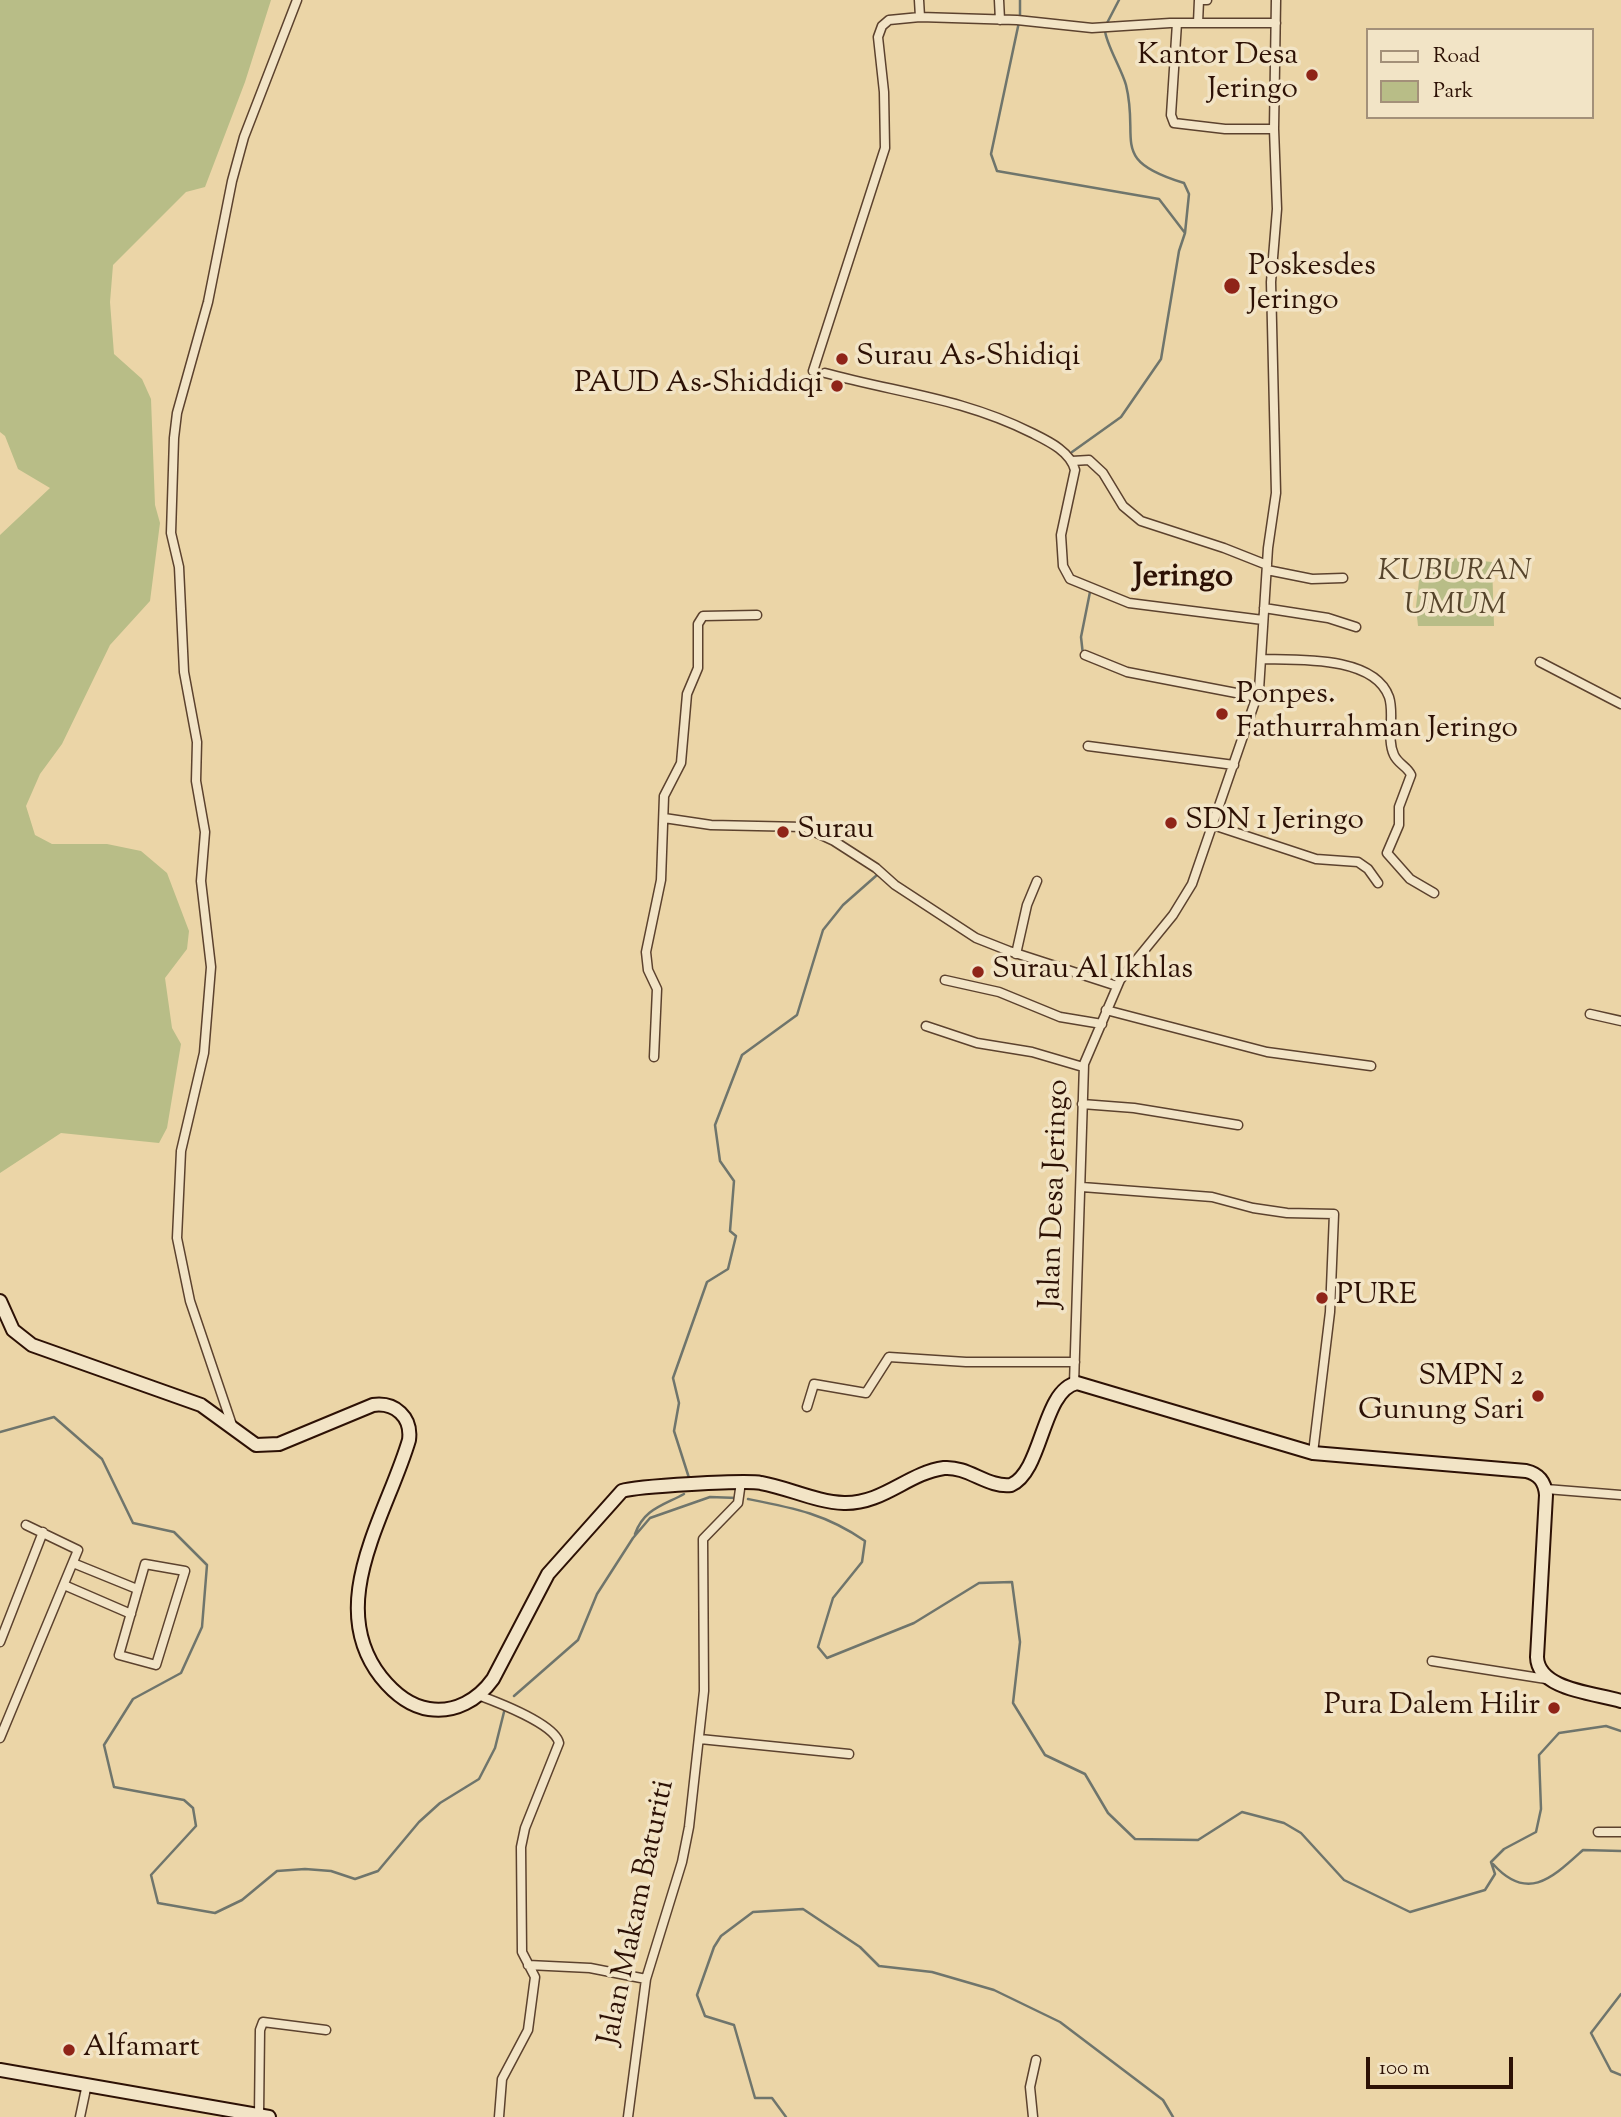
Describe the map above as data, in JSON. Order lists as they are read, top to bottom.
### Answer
{
  "streets": {
    "street": ["Jalan Desa Jeringo", "Jalan Makam Baturiti"]
  },
  "districts": ["Jeringo"],
  "parks": ["KUBURAN UMUM"],
  "places": [
    "Kantor Desa Jeringo",
    "Poskesdes Jeringo",
    "Surau As-Shidiqi",
    "PAUD As-Shiddiqi",
    "Ponpes. Fathurrahman Jeringo",
    "SDN 1 Jeringo",
    "Surau",
    "Surau Al Ikhlas",
    "PURE",
    "SMPN 2 Gunung Sari",
    "Pura Dalem Hilir",
    "Alfamart"
  ],
  "legend": ["Road", "Park"],
  "scale_bar": "100 m"
}
